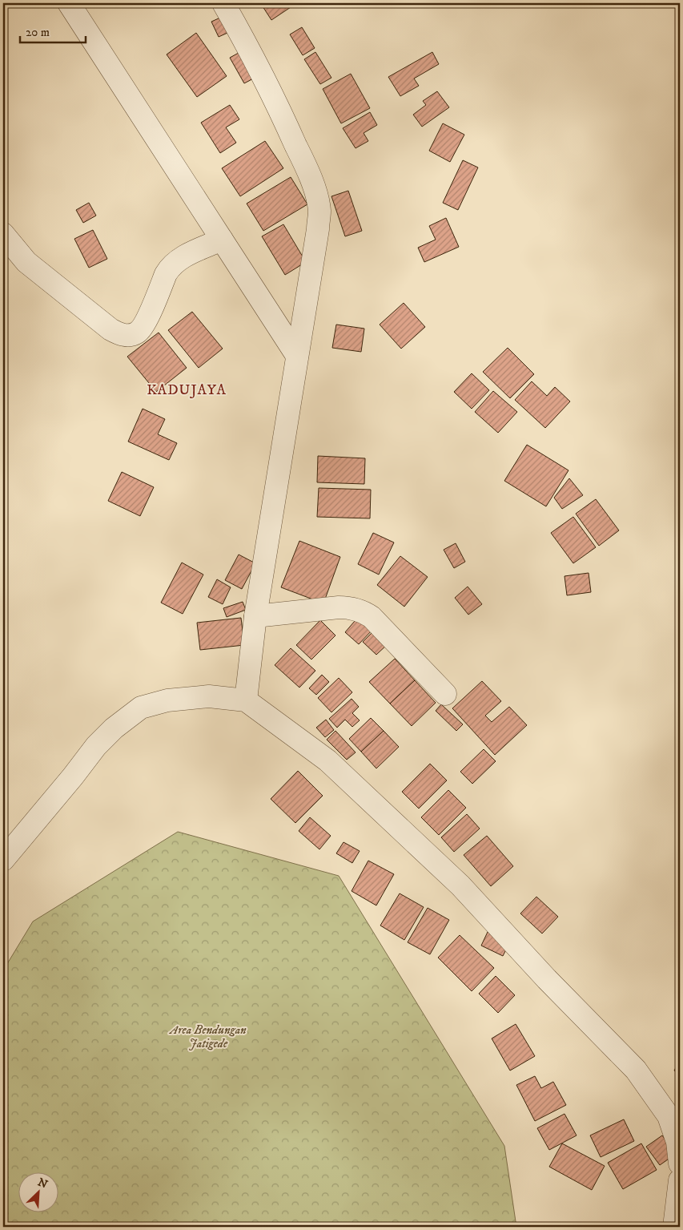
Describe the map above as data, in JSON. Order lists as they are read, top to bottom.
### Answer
{
  "districts": ["KADUJAYA"],
  "parks": ["Area Bendungan Jatigede"],
  "scale_bar": "20 m",
  "north": "top right"
}
